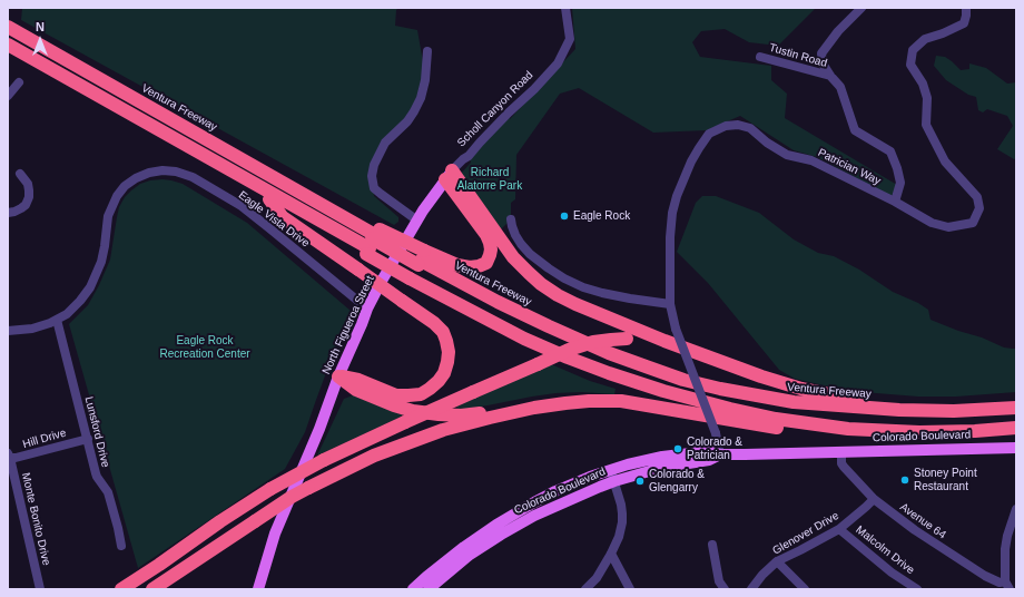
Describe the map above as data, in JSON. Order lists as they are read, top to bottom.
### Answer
{
  "streets": {
    "highway": ["Ventura Freeway"],
    "main road": ["Scholl Canyon Road", "North Figueroa Street", "Colorado Boulevard"],
    "street": [
      "Tustin Road",
      "Patrician Way",
      "Eagle Vista Drive",
      "Lunsford Drive",
      "Hill Drive",
      "Monte Bonito Drive",
      "Avenue 64",
      "Glenover Drive",
      "Malcolm Drive"
    ]
  },
  "crossings": [
    ["Scholl Canyon Road", "North Figueroa Street"],
    ["Patrician Way", "Colorado Boulevard"],
    ["Eagle Vista Drive", "North Figueroa Street"],
    ["Eagle Vista Drive", "Lunsford Drive"],
    ["Lunsford Drive", "Hill Drive"],
    ["Colorado Boulevard", "Avenue 64"],
    ["Hill Drive", "Monte Bonito Drive"],
    ["Avenue 64", "Glenover Drive"],
    ["Glenover Drive", "Malcolm Drive"]
  ],
  "parks": ["Richard Alatorre Park", "Eagle Rock Recreation Center"],
  "places": [
    "Eagle Rock",
    "Colorado & Patrician",
    "Stoney Point Restaurant",
    "Colorado & Glengarry"
  ],
  "north": "top"
}
